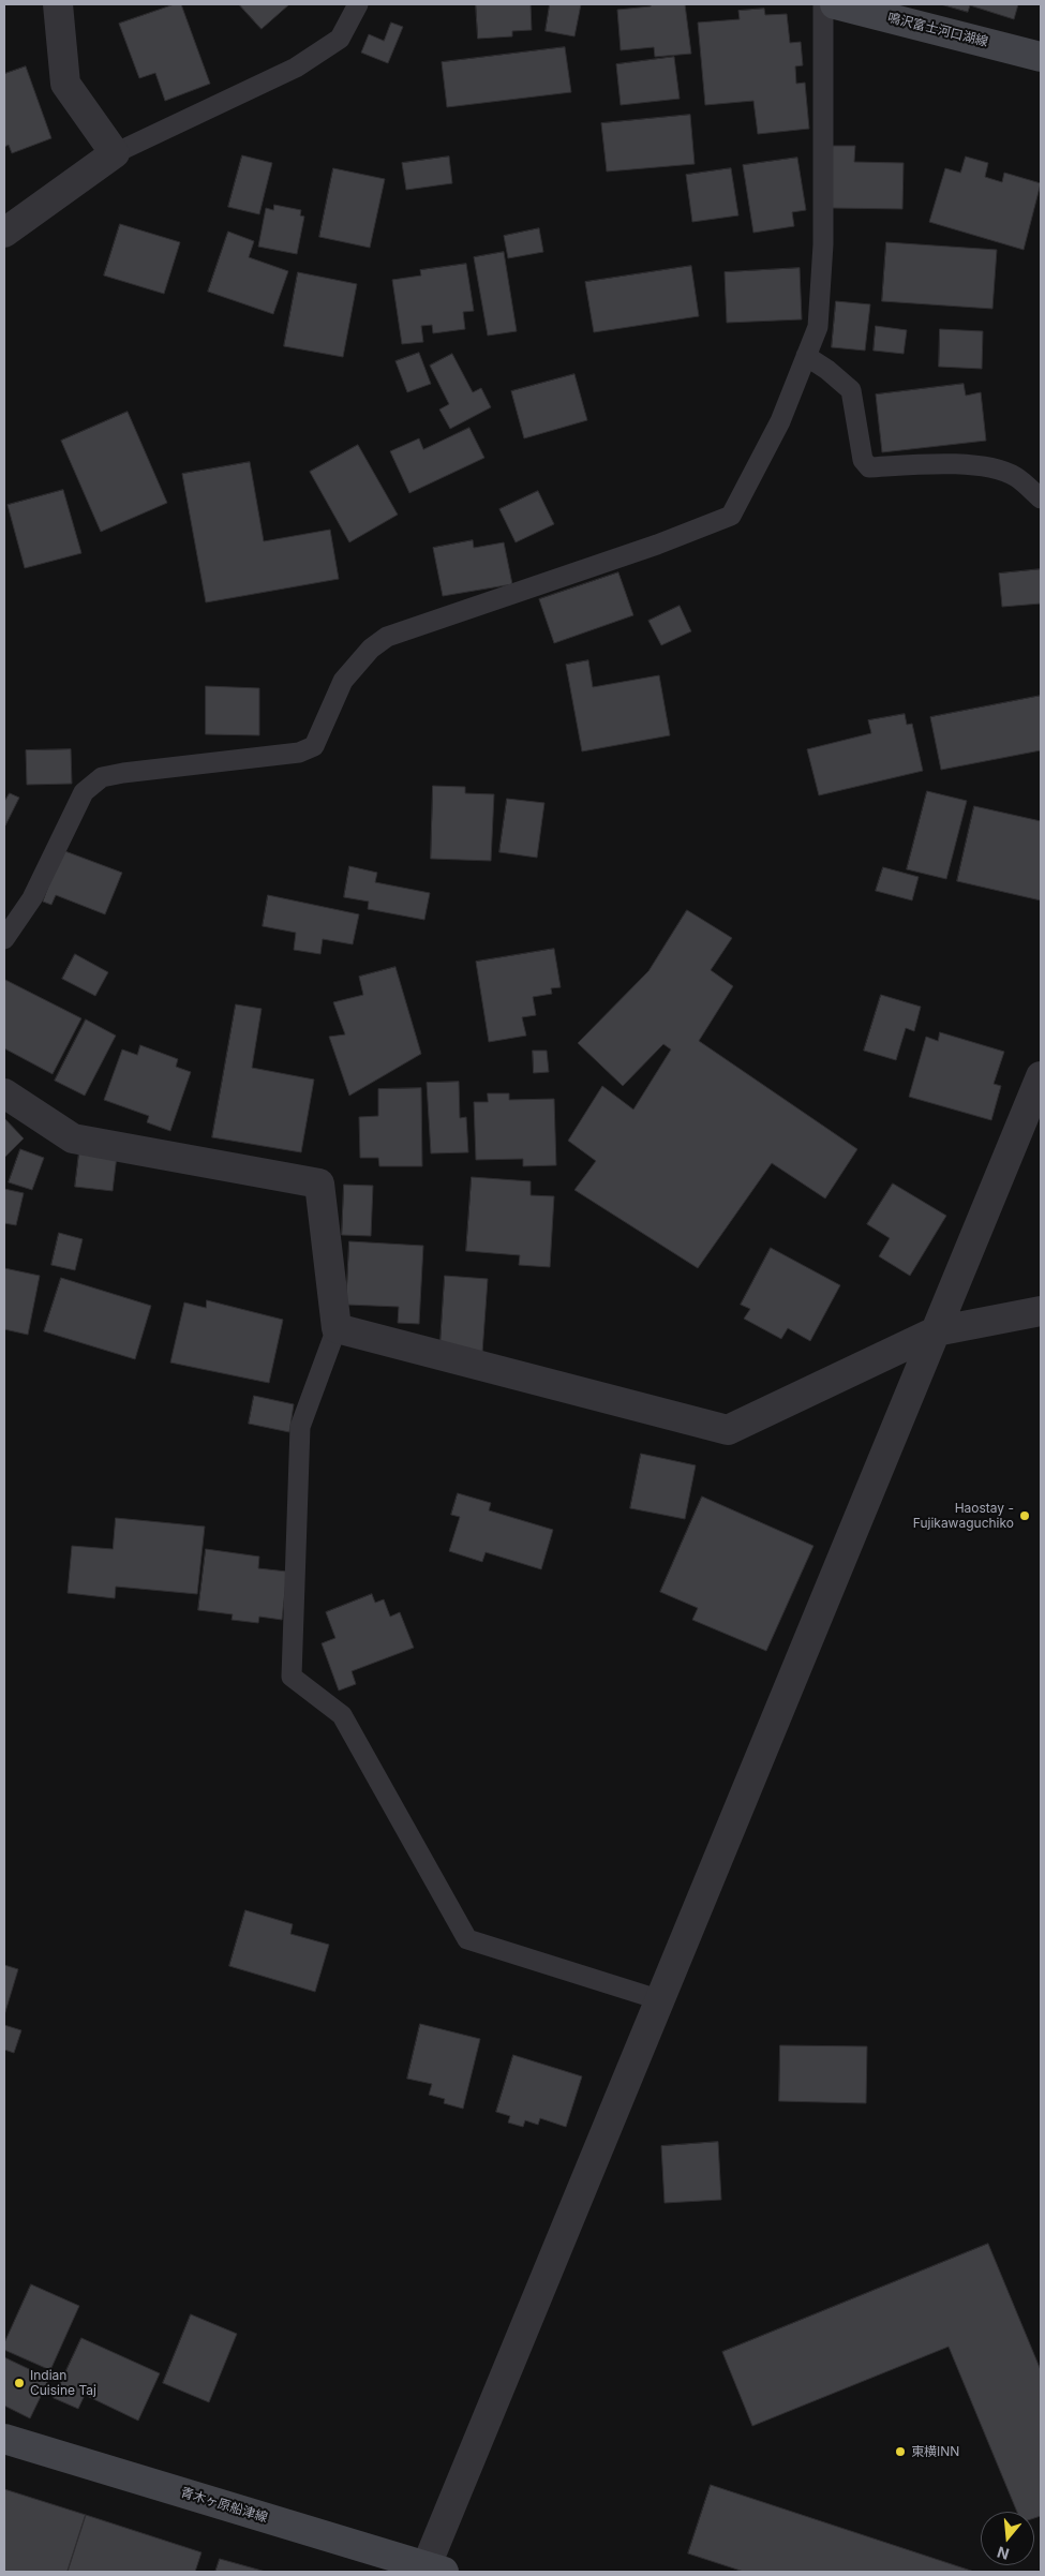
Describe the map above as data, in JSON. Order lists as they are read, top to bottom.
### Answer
{
  "streets": {
    "main road": ["鳴沢富士河口湖線", "青木ヶ原船津線"]
  },
  "places": ["Haostay - Fujikawaguchiko", "Indian Cuisine Taj", "東横INN"],
  "north": "bottom"
}
